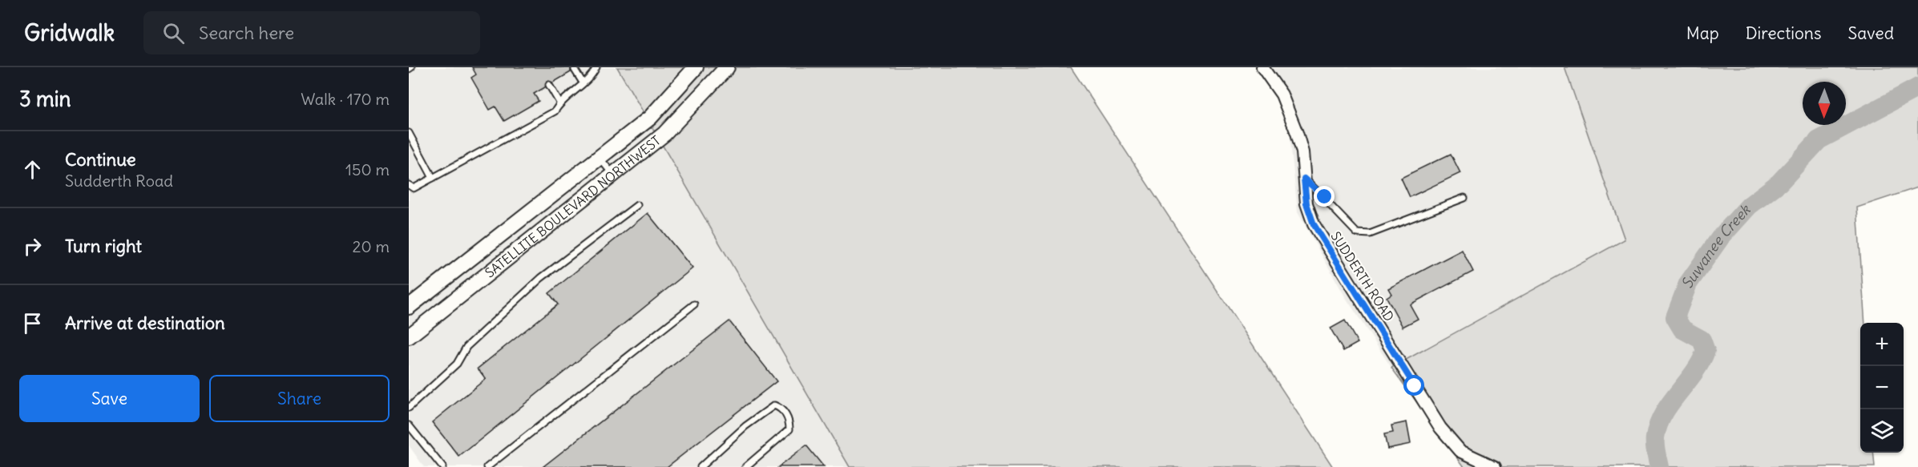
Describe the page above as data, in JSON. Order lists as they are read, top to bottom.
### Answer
{
  "streets": {
    "main road": ["SATELLITE BOULEVARD NORTHWEST"],
    "street": ["SUDDERTH ROAD"]
  },
  "water": ["Suwanee Creek"],
  "north": "bottom",
  "page": {
    "header": "Gridwalk",
    "search": "Search here",
    "nav": ["Map", "Directions", "Saved"],
    "heading": ["3 min", "Walk · 170 m"],
    "list": [
      ["Continue", "Sudderth Road", "150 m"],
      ["Turn right", "20 m"],
      "Arrive at destination"
    ],
    "map_buttons": ["+", "−"],
    "buttons": ["Save", "Share"]
  }
}
